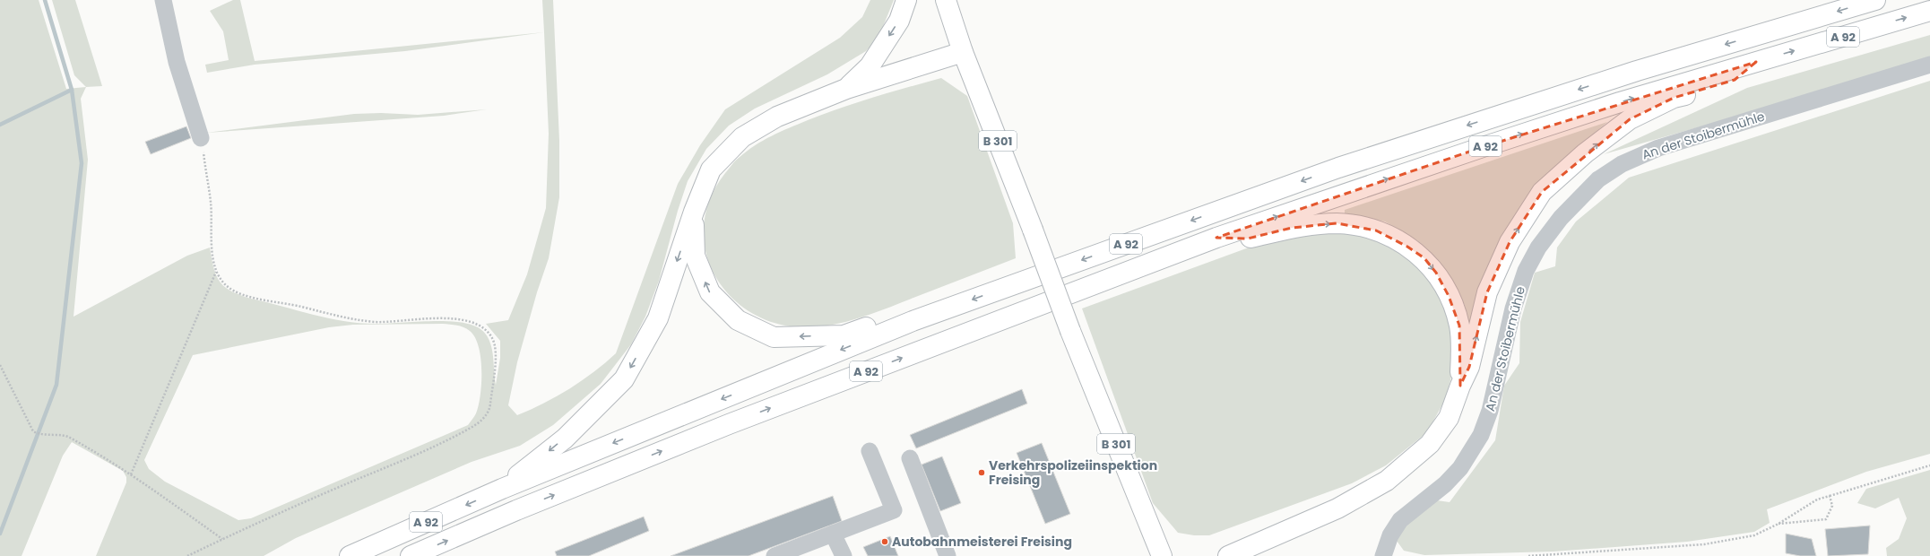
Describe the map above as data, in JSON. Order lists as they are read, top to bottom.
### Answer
{
  "streets": {
    "main road": ["A 92", "B 301"],
    "street": ["An der Stoibermühle"]
  },
  "places": ["Verkehrspolizeiinspektion Freising", "Autobahnmeisterei Freising"]
}
